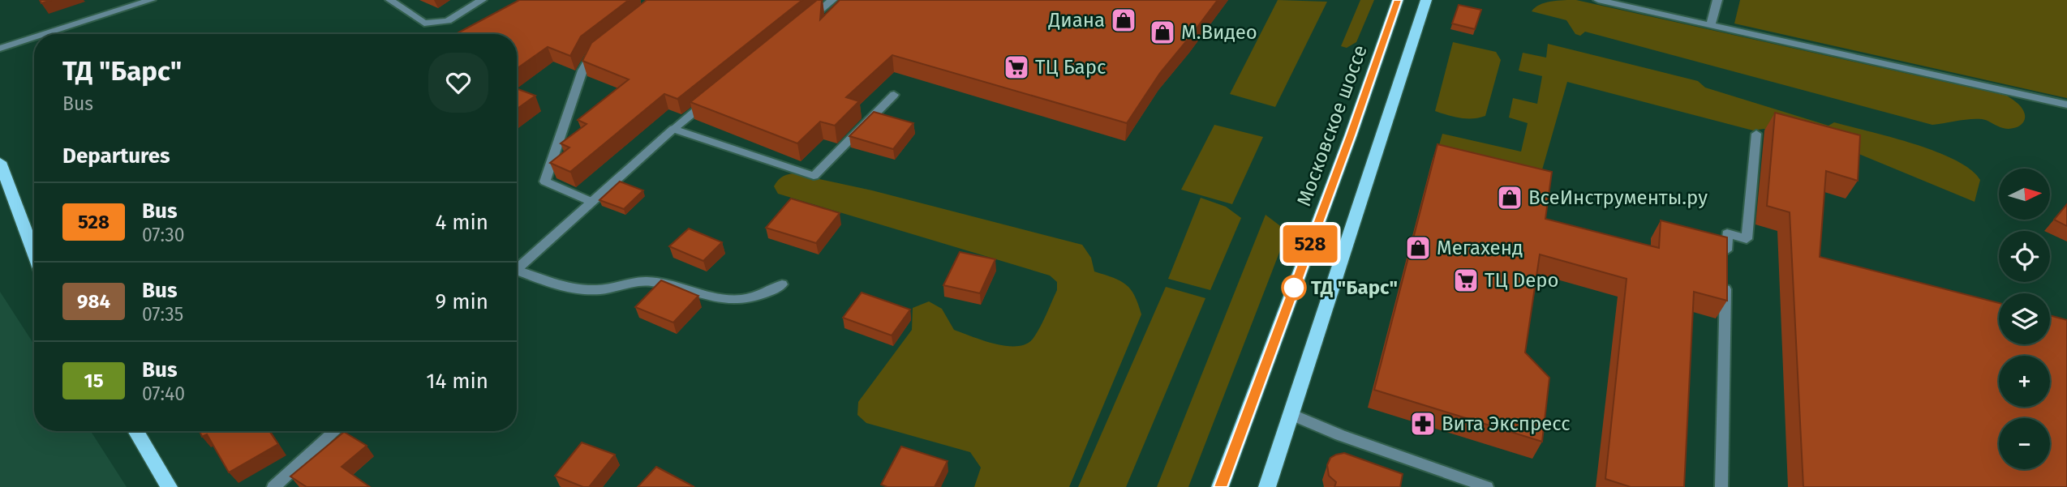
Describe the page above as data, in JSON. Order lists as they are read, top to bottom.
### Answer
{
  "streets": {
    "main road": ["Московское шоссе"]
  },
  "places": {
    "shop": [
      "Диана",
      "М.Видео",
      "ВсеИнструменты.ру",
      "Мегахенд"
    ],
    "supermarket": ["ТЦ Барс", "ТЦ Depo"],
    "other": ["ТД \"Барс\""],
    "pharmacy": ["Вита Экспресс"]
  },
  "lines": ["bus line 528"],
  "north": "right",
  "page": {
    "on_map": "528",
    "heading": [
      ["ТД \"Барс\"", "Bus"],
      "Departures"
    ],
    "map_buttons": ["+", "−"],
    "list": [
      {
        "mark": "528",
        "name": "Bus",
        "note": "07:30",
        "value": "4 min"
      },
      {
        "mark": "984",
        "name": "Bus",
        "note": "07:35",
        "value": "9 min"
      },
      {
        "mark": "15",
        "name": "Bus",
        "note": "07:40",
        "value": "14 min"
      }
    ]
  }
}
